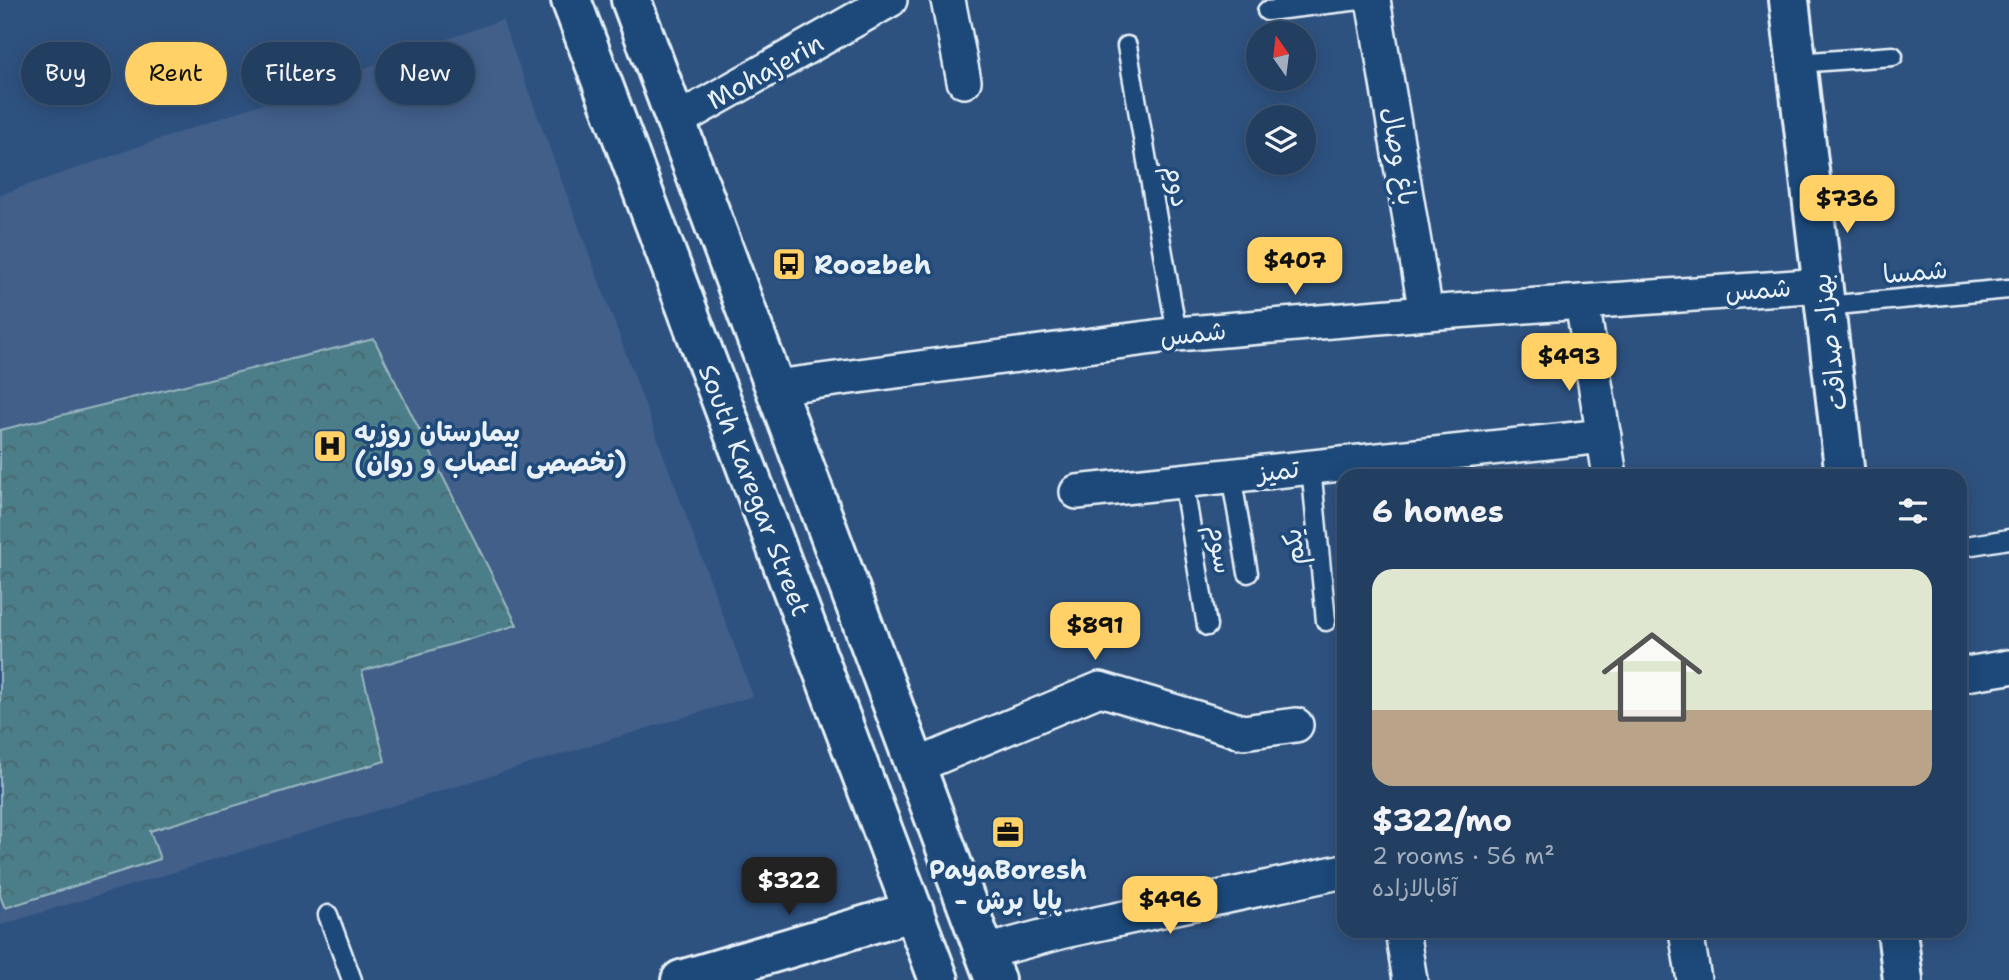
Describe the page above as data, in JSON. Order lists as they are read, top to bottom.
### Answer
{
  "streets": {
    "main road": ["بهزاد صداقت", "South Karegar Street"],
    "street": [
      "Mohajerin",
      "باغ وصال",
      "شمس",
      "تمیز"
    ],
    "lane": [
      "دوم",
      "شمسا",
      "یکم",
      "سوم"
    ]
  },
  "crossings": [
    ["Mohajerin", "South Karegar Street"],
    ["باغ وصال", "شمس"],
    ["دوم", "شمس"],
    ["شمسا", "شمس"],
    ["شمسا", "بهزاد صداقت"],
    ["شمس", "بهزاد صداقت"],
    ["شمس", "South Karegar Street"],
    ["تمیز", "یکم"],
    ["تمیز", "سوم"]
  ],
  "places": {
    "bus stop": ["Roozbeh"],
    "hospital": ["بیمارستان روزبه (تخصصی اعصاب و روان)"],
    "office": ["PayaBoresh - پایا برش"]
  },
  "north": "top",
  "page": {
    "chip": [
      "Buy",
      "Rent",
      "Filters",
      "New"
    ],
    "price": [
      "$736",
      "$407",
      "$493",
      "$891",
      "$322",
      "$496"
    ],
    "heading": "6 homes",
    "list": [
      {
        "name": "$322/mo",
        "note": "2 rooms · 56 m² · آقابالازاده"
      }
    ]
  }
}
